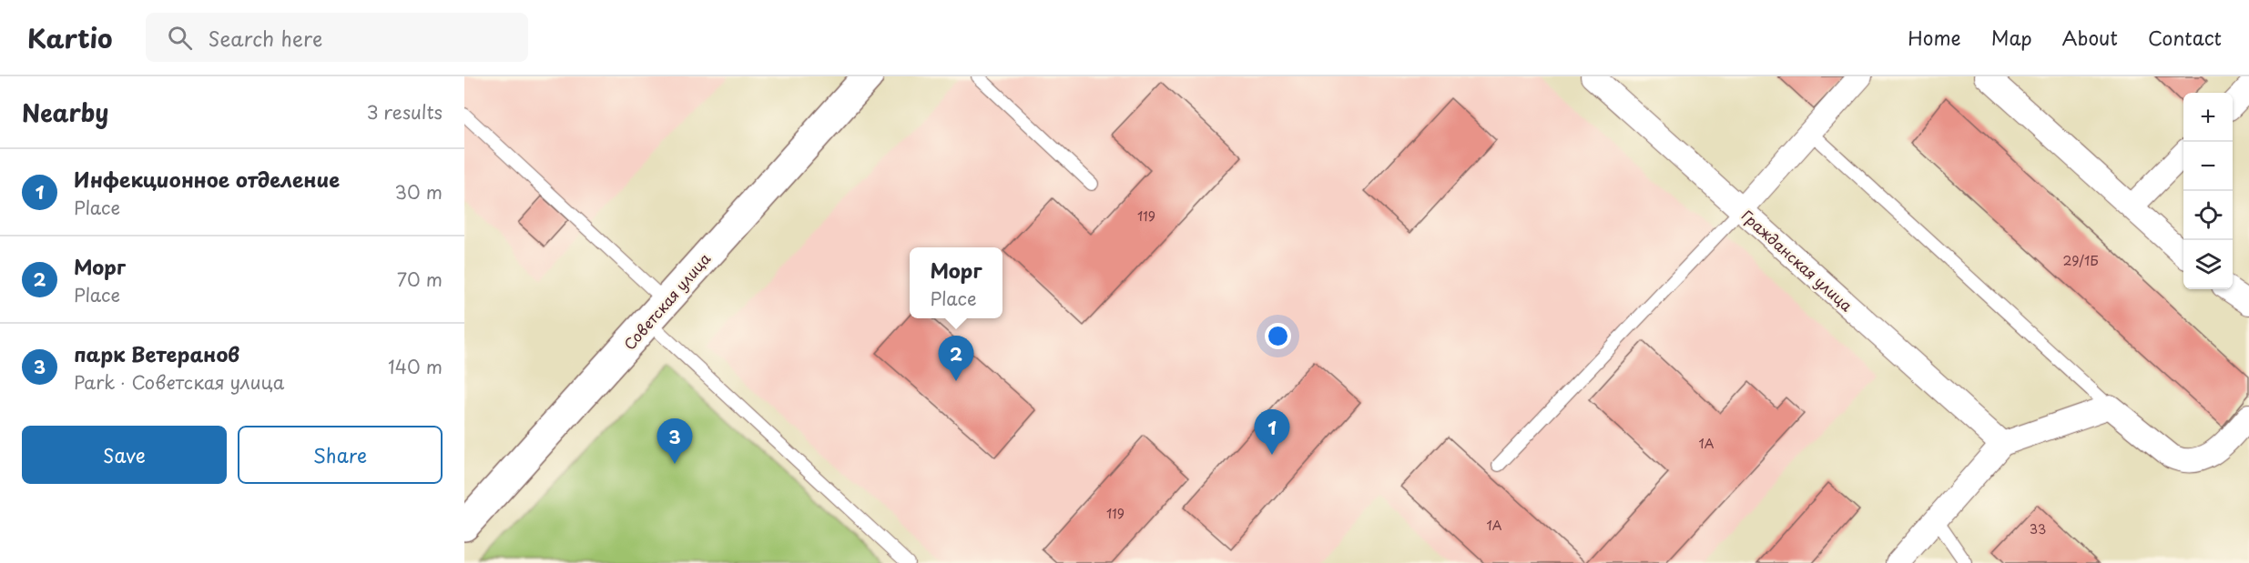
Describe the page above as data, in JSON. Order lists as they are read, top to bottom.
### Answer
{
  "streets": {
    "main road": ["Советская улица"],
    "street": ["Гражданская улица"]
  },
  "house_numbers": [
    "119",
    "29/1Б",
    "1А",
    "119",
    "1А",
    "33"
  ],
  "page": {
    "header": "Kartio",
    "search": "Search here",
    "nav": [
      "Home",
      "Map",
      "About",
      "Contact"
    ],
    "heading": ["Nearby", "3 results"],
    "map_buttons": ["+", "−"],
    "list": [
      {
        "mark": "1",
        "name": "Инфекционное отделение",
        "note": "Place",
        "value": "30 m"
      },
      {
        "mark": "2",
        "name": "Морг",
        "note": "Place",
        "value": "70 m"
      },
      {
        "mark": "3",
        "name": "парк Ветеранов",
        "note": "Park · Советская улица",
        "value": "140 m"
      }
    ],
    "popup": ["Морг", "Place"],
    "pins": ["2", "1", "3"],
    "buttons": ["Save", "Share"]
  }
}
